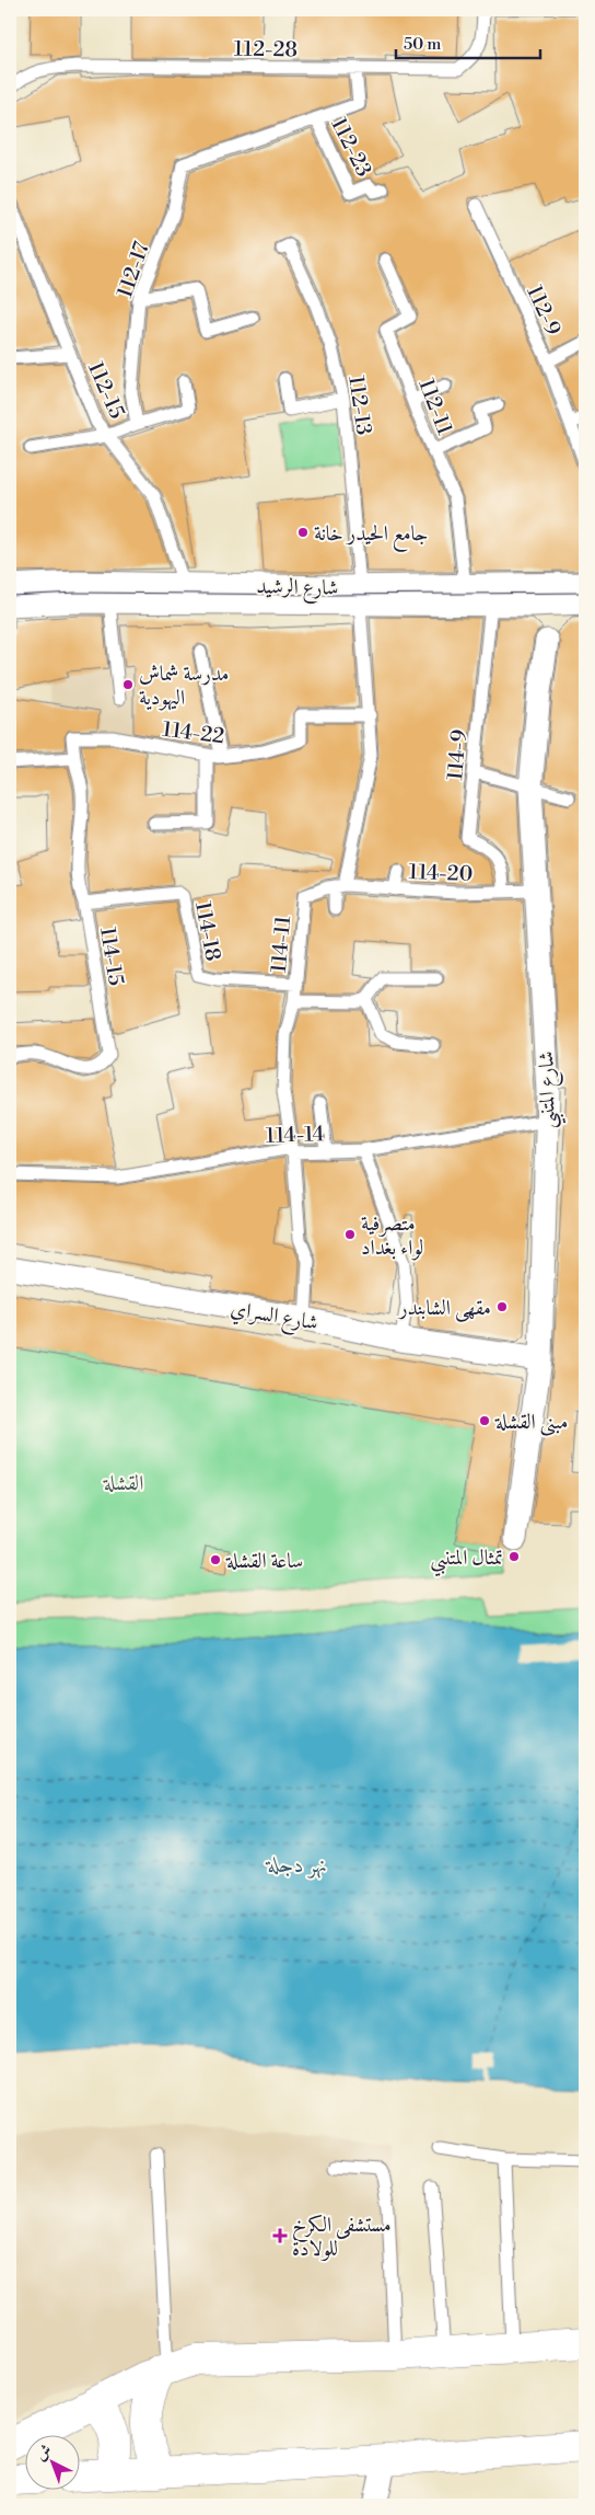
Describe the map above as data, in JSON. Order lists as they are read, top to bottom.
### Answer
{
  "streets": {
    "street": ["شارع الرشيد", "شارع المتنبي", "شارع السراي"],
    "lane": [
      "112-28",
      "112-23",
      "112-17",
      "112-9",
      "112-15",
      "112-13",
      "112-11",
      "114-22",
      "114-9",
      "114-20",
      "114-18",
      "114-11",
      "114-15",
      "114-14"
    ]
  },
  "crossings": [
    ["112-23", "112-17"],
    ["112-15", "شارع الرشيد"],
    ["112-13", "شارع الرشيد"],
    ["112-11", "شارع الرشيد"],
    ["شارع الرشيد", "114-9"],
    ["شارع الرشيد", "شارع المتنبي"],
    ["114-22", "114-15"],
    ["114-9", "114-20"],
    ["114-20", "114-11"],
    ["114-20", "شارع المتنبي"],
    ["114-18", "114-11"],
    ["114-18", "114-15"],
    ["114-11", "114-14"],
    ["114-11", "شارع السراي"],
    ["شارع المتنبي", "114-14"],
    ["شارع المتنبي", "شارع السراي"]
  ],
  "water": ["نهر دجلة"],
  "parks": ["القشلة"],
  "places": {
    "other": [
      "جامع الحيدر خانة",
      "مدرسة شماش اليهودية",
      "متصرفية لواء بغداد",
      "مقهى الشابندر",
      "مبنى القشلة",
      "تمثال المتنبي",
      "ساعة القشلة"
    ],
    "health": ["مستشفى الكرخ للولادة"]
  },
  "scale_bar": "50 m",
  "north": "top left"
}
